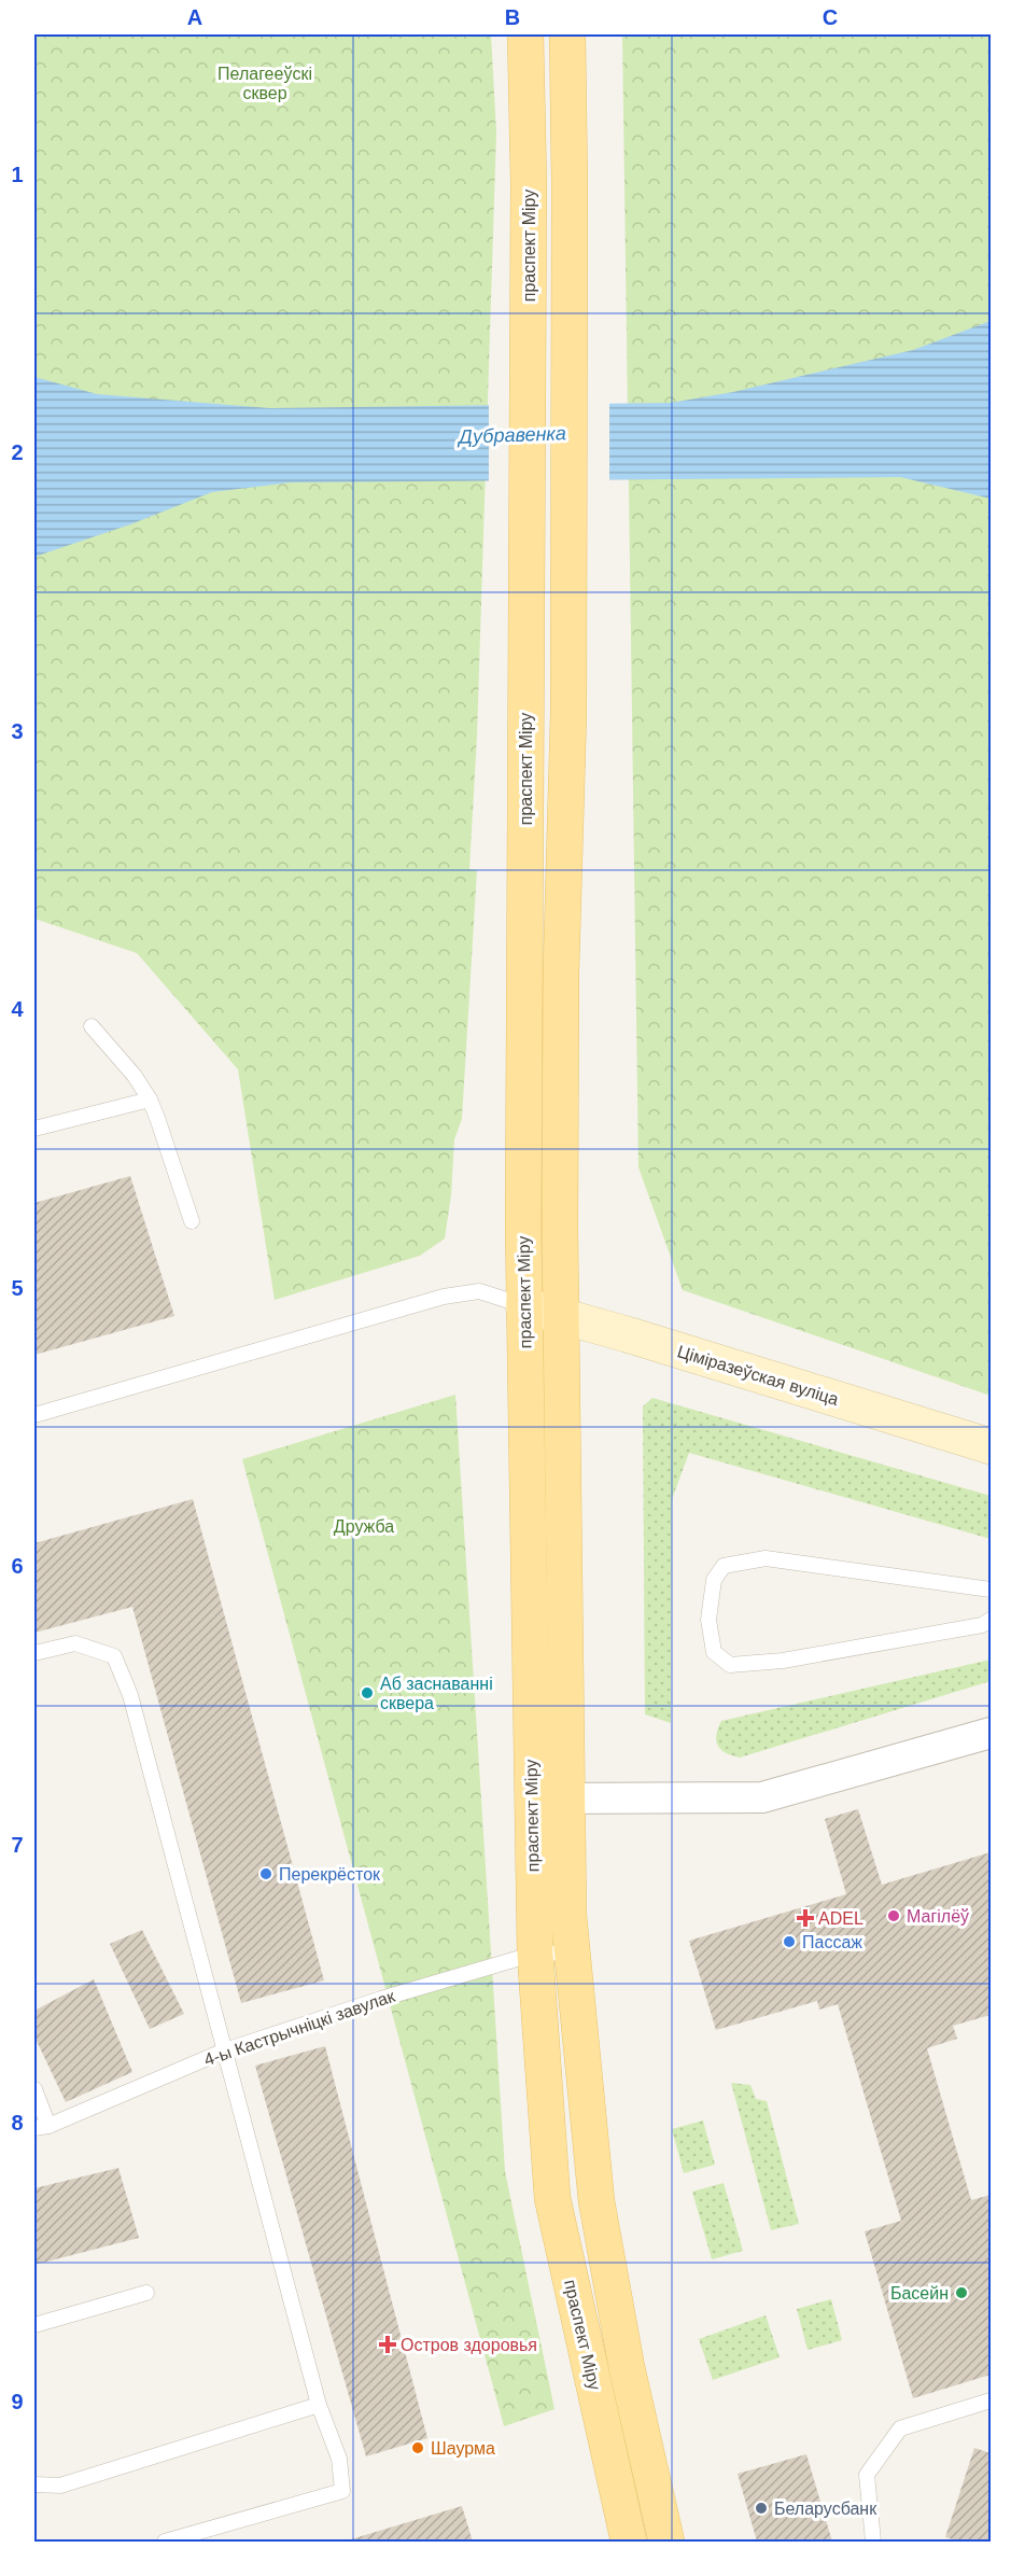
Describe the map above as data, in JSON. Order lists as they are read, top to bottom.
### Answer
{
  "streets": {
    "main road": ["праспект Міру", "Ціміразеўская вуліца"],
    "lane": ["4-ы Кастрычніцкі завулак"]
  },
  "crossings": [
    ["праспект Міру", "Ціміразеўская вуліца"],
    ["праспект Міру", "4-ы Кастрычніцкі завулак"]
  ],
  "water": ["Дубравенка"],
  "parks": ["Пелагееўскі сквер", "Дружба"],
  "places": {
    "other": [
      "Аб заснаванні сквера",
      "Перекрёсток",
      "Магілёў",
      "Пассаж",
      "Басейн",
      "Шаурма",
      "Беларусбанк"
    ],
    "health": ["ADEL", "Остров здоровья"]
  },
  "grid": {
    "columns": ["A", "B", "C"],
    "rows": [
      "1",
      "2",
      "3",
      "4",
      "5",
      "6",
      "7",
      "8",
      "9"
    ]
  }
}
